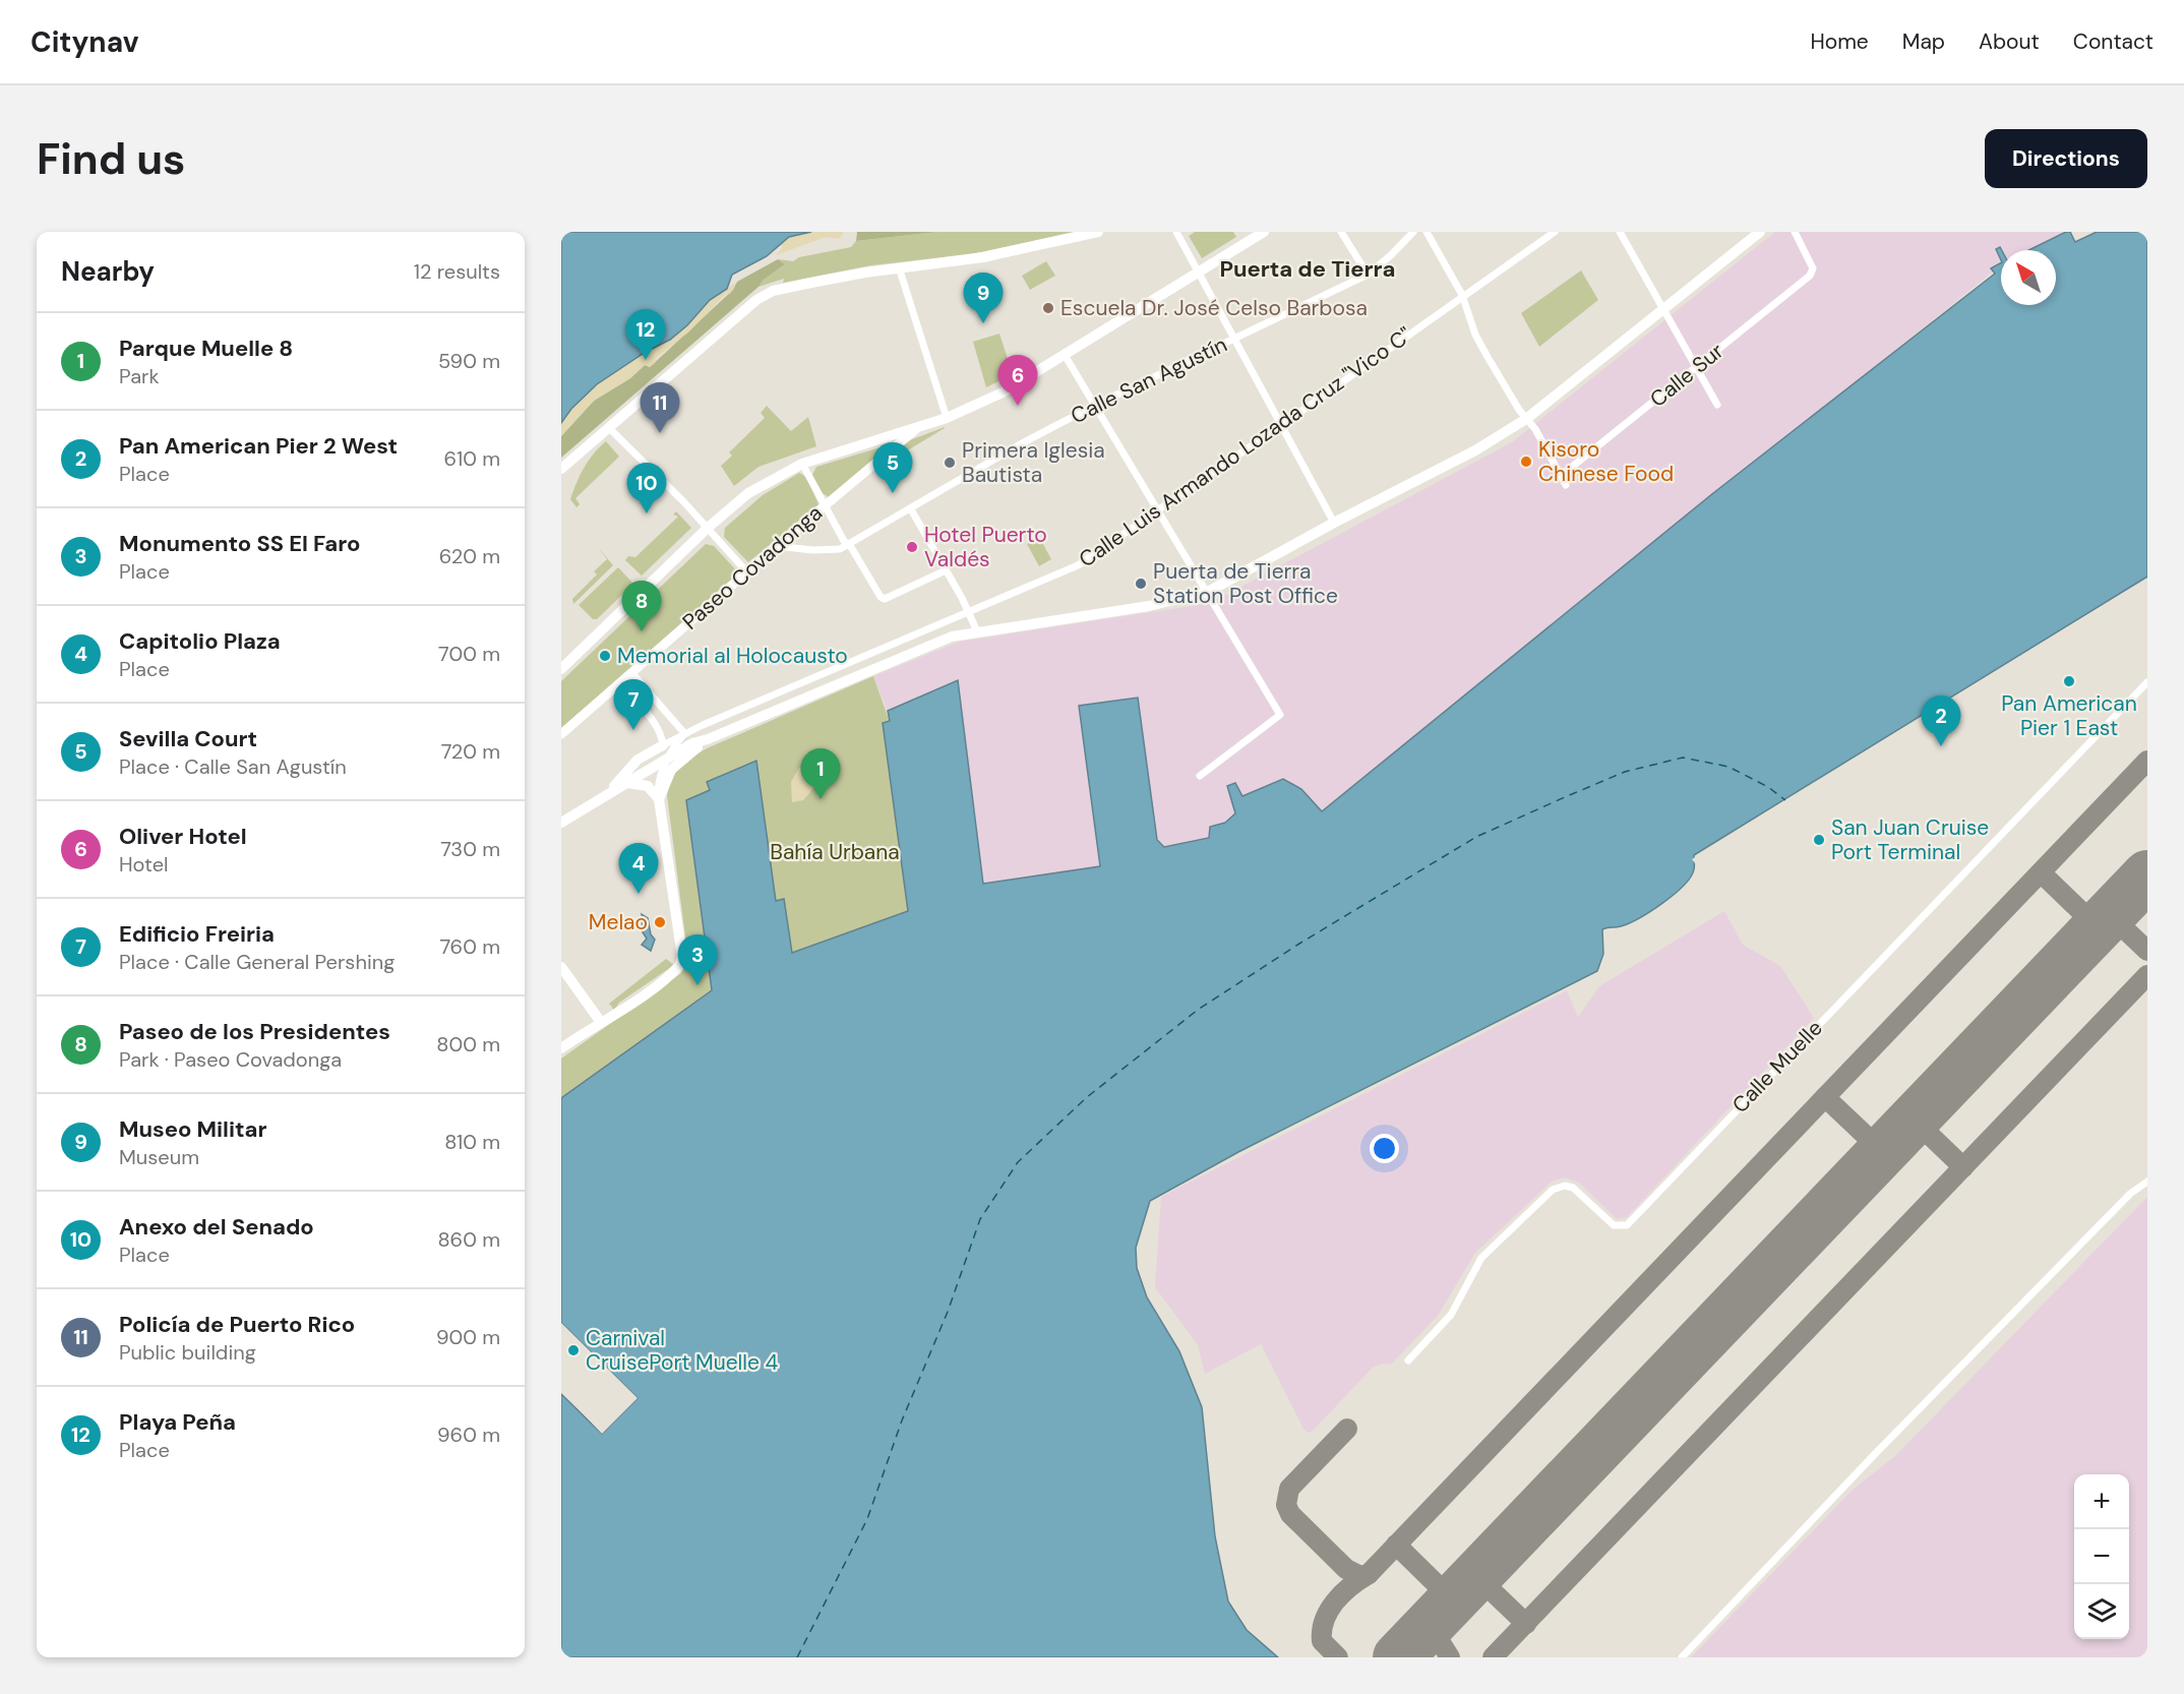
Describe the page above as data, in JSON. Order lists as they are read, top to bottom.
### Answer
{
  "streets": {
    "street": [
      "Calle Sur",
      "Calle San Agustín",
      "Calle Luis Armando Lozada Cruz \"Vico C\"",
      "Paseo Covadonga",
      "Calle Muelle"
    ]
  },
  "crossings": [
    ["Calle San Agustín", "Paseo Covadonga"]
  ],
  "districts": ["Puerta de Tierra"],
  "parks": ["Bahía Urbana"],
  "places": [
    "Escuela Dr. José Celso Barbosa",
    "Kisoro Chinese Food",
    "Primera Iglesia Bautista",
    "Hotel Puerto Valdés",
    "Puerta de Tierra Station Post Office",
    "Memorial al Holocausto",
    "Pan American Pier 1 East",
    "San Juan Cruise Port Terminal",
    "Melao",
    "Carnival CruisePort Muelle 4"
  ],
  "north": "top left",
  "page": {
    "header": "Citynav",
    "nav": [
      "Home",
      "Map",
      "About",
      "Contact"
    ],
    "buttons": "Directions",
    "title": "Find us",
    "heading": ["Nearby", "12 results"],
    "pins": [
      "9",
      "12",
      "6",
      "11",
      "5",
      "10",
      "8",
      "7",
      "2",
      "1",
      "4",
      "3"
    ],
    "list": [
      {
        "mark": "1",
        "name": "Parque Muelle 8",
        "note": "Park",
        "value": "590 m"
      },
      {
        "mark": "2",
        "name": "Pan American Pier 2 West",
        "note": "Place",
        "value": "610 m"
      },
      {
        "mark": "3",
        "name": "Monumento SS El Faro",
        "note": "Place",
        "value": "620 m"
      },
      {
        "mark": "4",
        "name": "Capitolio Plaza",
        "note": "Place",
        "value": "700 m"
      },
      {
        "mark": "5",
        "name": "Sevilla Court",
        "note": "Place · Calle San Agustín",
        "value": "720 m"
      },
      {
        "mark": "6",
        "name": "Oliver Hotel",
        "note": "Hotel",
        "value": "730 m"
      },
      {
        "mark": "7",
        "name": "Edificio Freiria",
        "note": "Place · Calle General Pershing",
        "value": "760 m"
      },
      {
        "mark": "8",
        "name": "Paseo de los Presidentes",
        "note": "Park · Paseo Covadonga",
        "value": "800 m"
      },
      {
        "mark": "9",
        "name": "Museo Militar",
        "note": "Museum",
        "value": "810 m"
      },
      {
        "mark": "10",
        "name": "Anexo del Senado",
        "note": "Place",
        "value": "860 m"
      },
      {
        "mark": "11",
        "name": "Policía de Puerto Rico",
        "note": "Public building",
        "value": "900 m"
      },
      {
        "mark": "12",
        "name": "Playa Peña",
        "note": "Place",
        "value": "960 m"
      }
    ],
    "map_buttons": ["+", "−"]
  }
}
